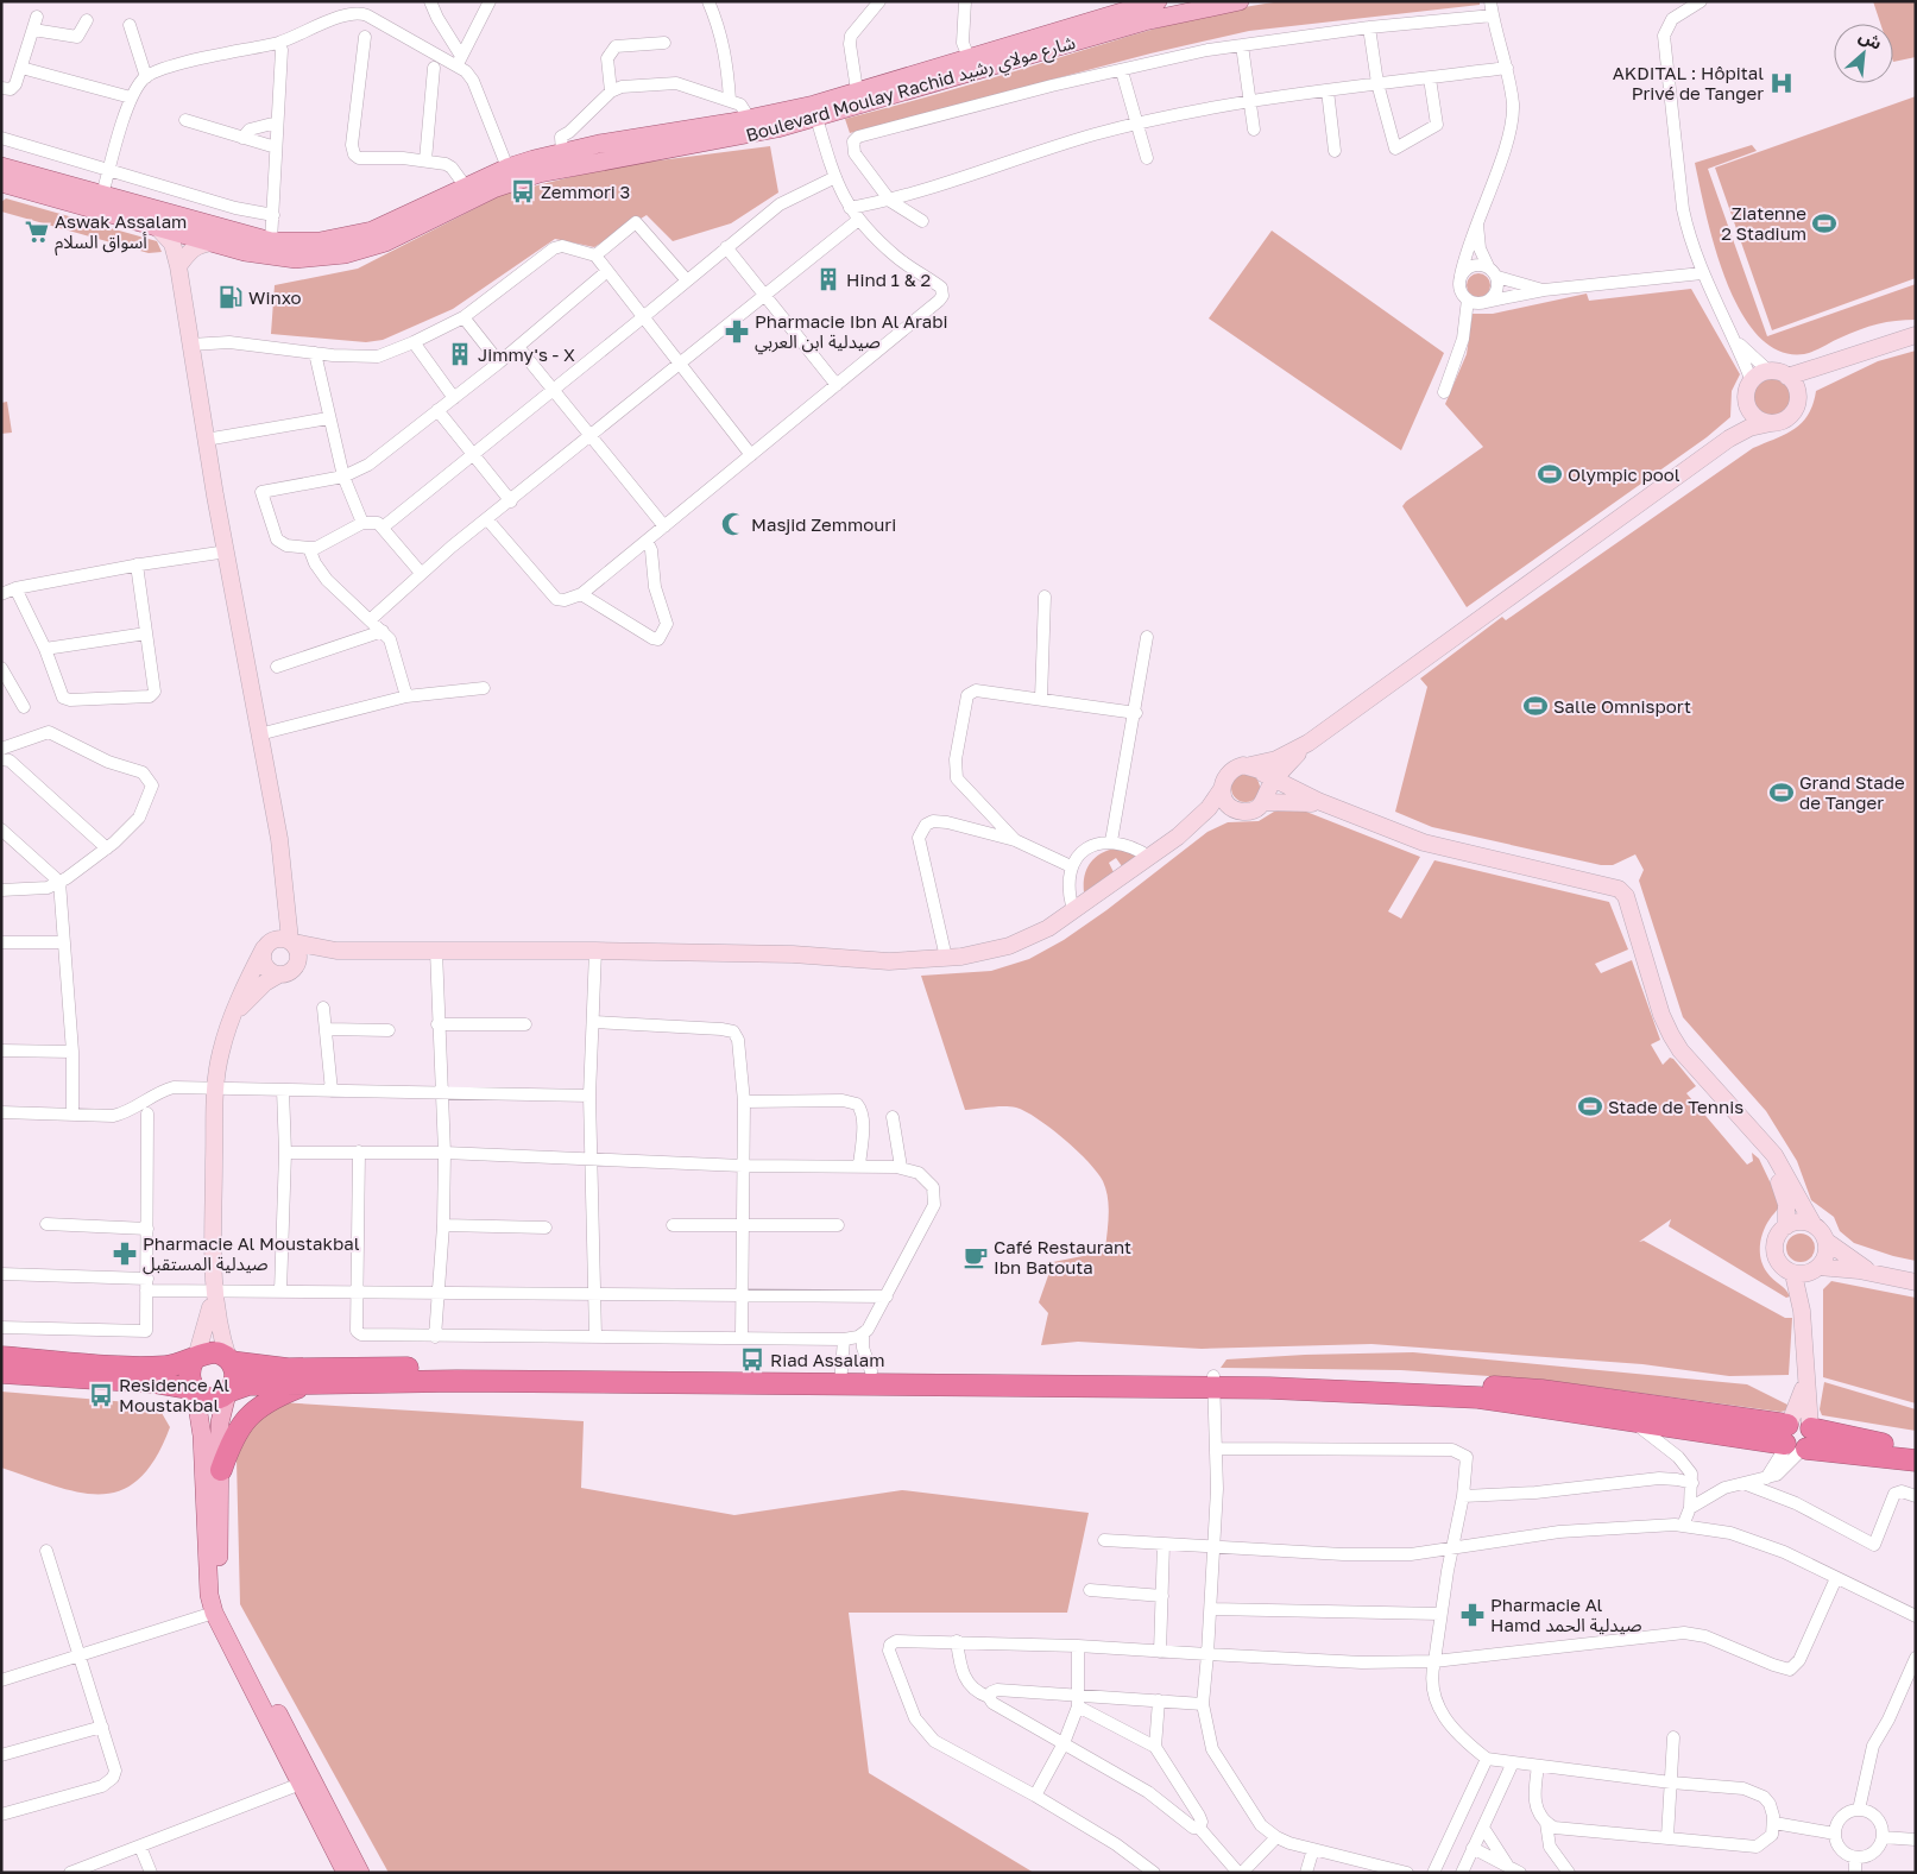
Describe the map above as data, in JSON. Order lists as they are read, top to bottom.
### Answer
{
  "streets": {
    "main road": ["Boulevard Moulay Rachid شارع مولاي رشيد"]
  },
  "places": {
    "hospital": ["AKDITAL : Hôpital Privé de Tanger"],
    "bus stop": ["Zemmori 3", "Riad Assalam", "Residence Al Moustakbal"],
    "sports": [
      "Ziatenne 2 Stadium",
      "Olympic pool",
      "Salle Omnisport",
      "Grand Stade de Tanger",
      "Stade de Tennis"
    ],
    "supermarket": ["Aswak Assalam أسواق السلام"],
    "building": ["Hind 1 & 2", "Jimmy's - X"],
    "fuel station": ["Winxo"],
    "pharmacy": ["Pharmacie Ibn Al Arabi صيدلية ابن العربي", "Pharmacie Al Moustakbal صيدلية المستقبل", "Pharmacie Al Hamd صيدلية الحمد"],
    "mosque": ["Masjid Zemmouri"],
    "cafe": ["Café Restaurant Ibn Batouta"]
  },
  "north": "top right"
}
